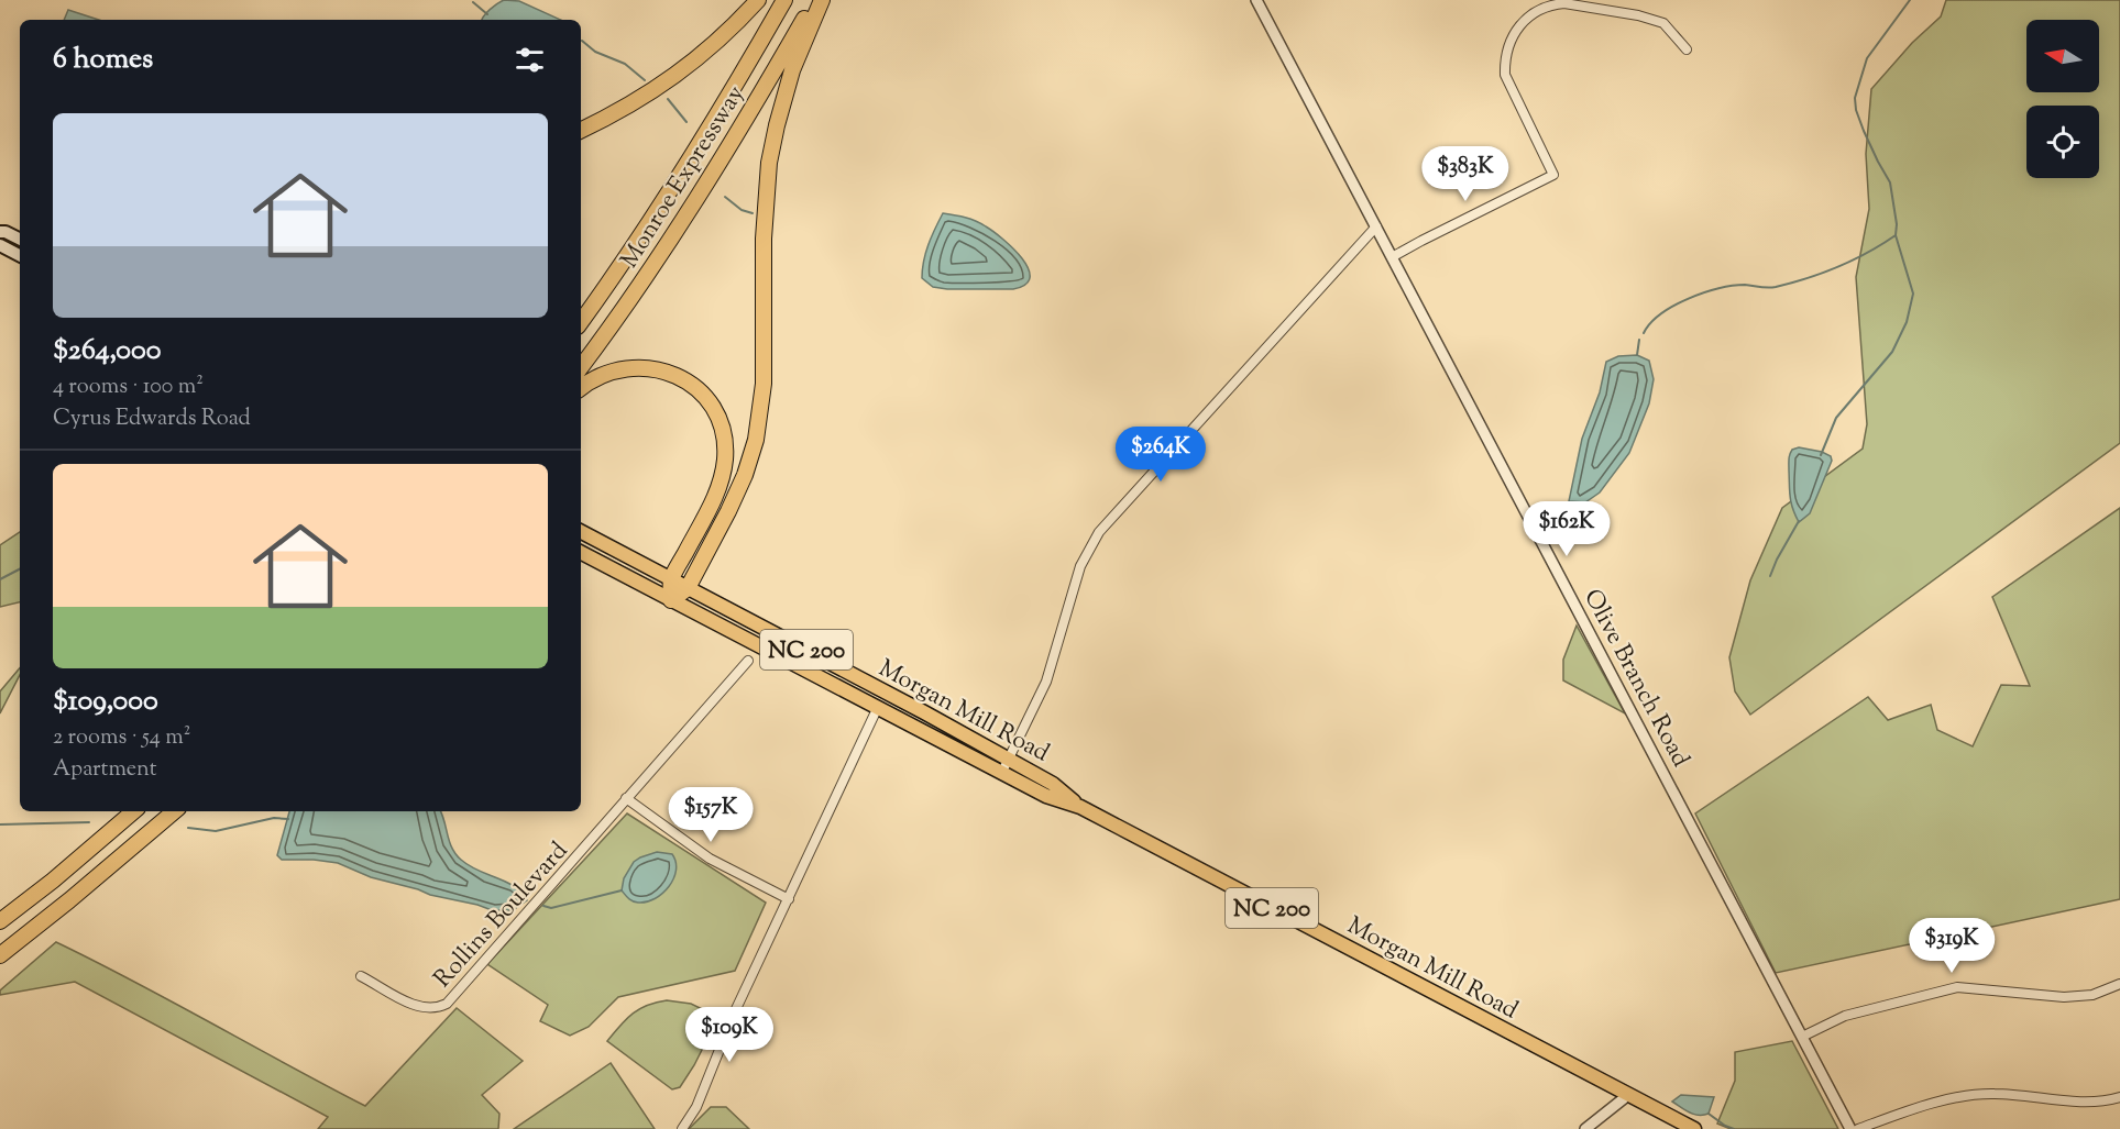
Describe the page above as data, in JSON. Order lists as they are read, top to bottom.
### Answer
{
  "streets": {
    "highway": ["Monroe Expressway"],
    "main road": ["NC 200", "Morgan Mill Road"],
    "street": ["Olive Branch Road", "Rollins Boulevard"]
  },
  "north": "left",
  "page": {
    "heading": "6 homes",
    "list": [
      {
        "name": "$264,000",
        "note": "4 rooms · 100 m² · Cyrus Edwards Road"
      },
      {
        "name": "$109,000",
        "note": "2 rooms · 54 m² · Apartment"
      }
    ],
    "price": [
      "$383K",
      "$264K",
      "$162K",
      "$157K",
      "$319K",
      "$109K"
    ]
  }
}
